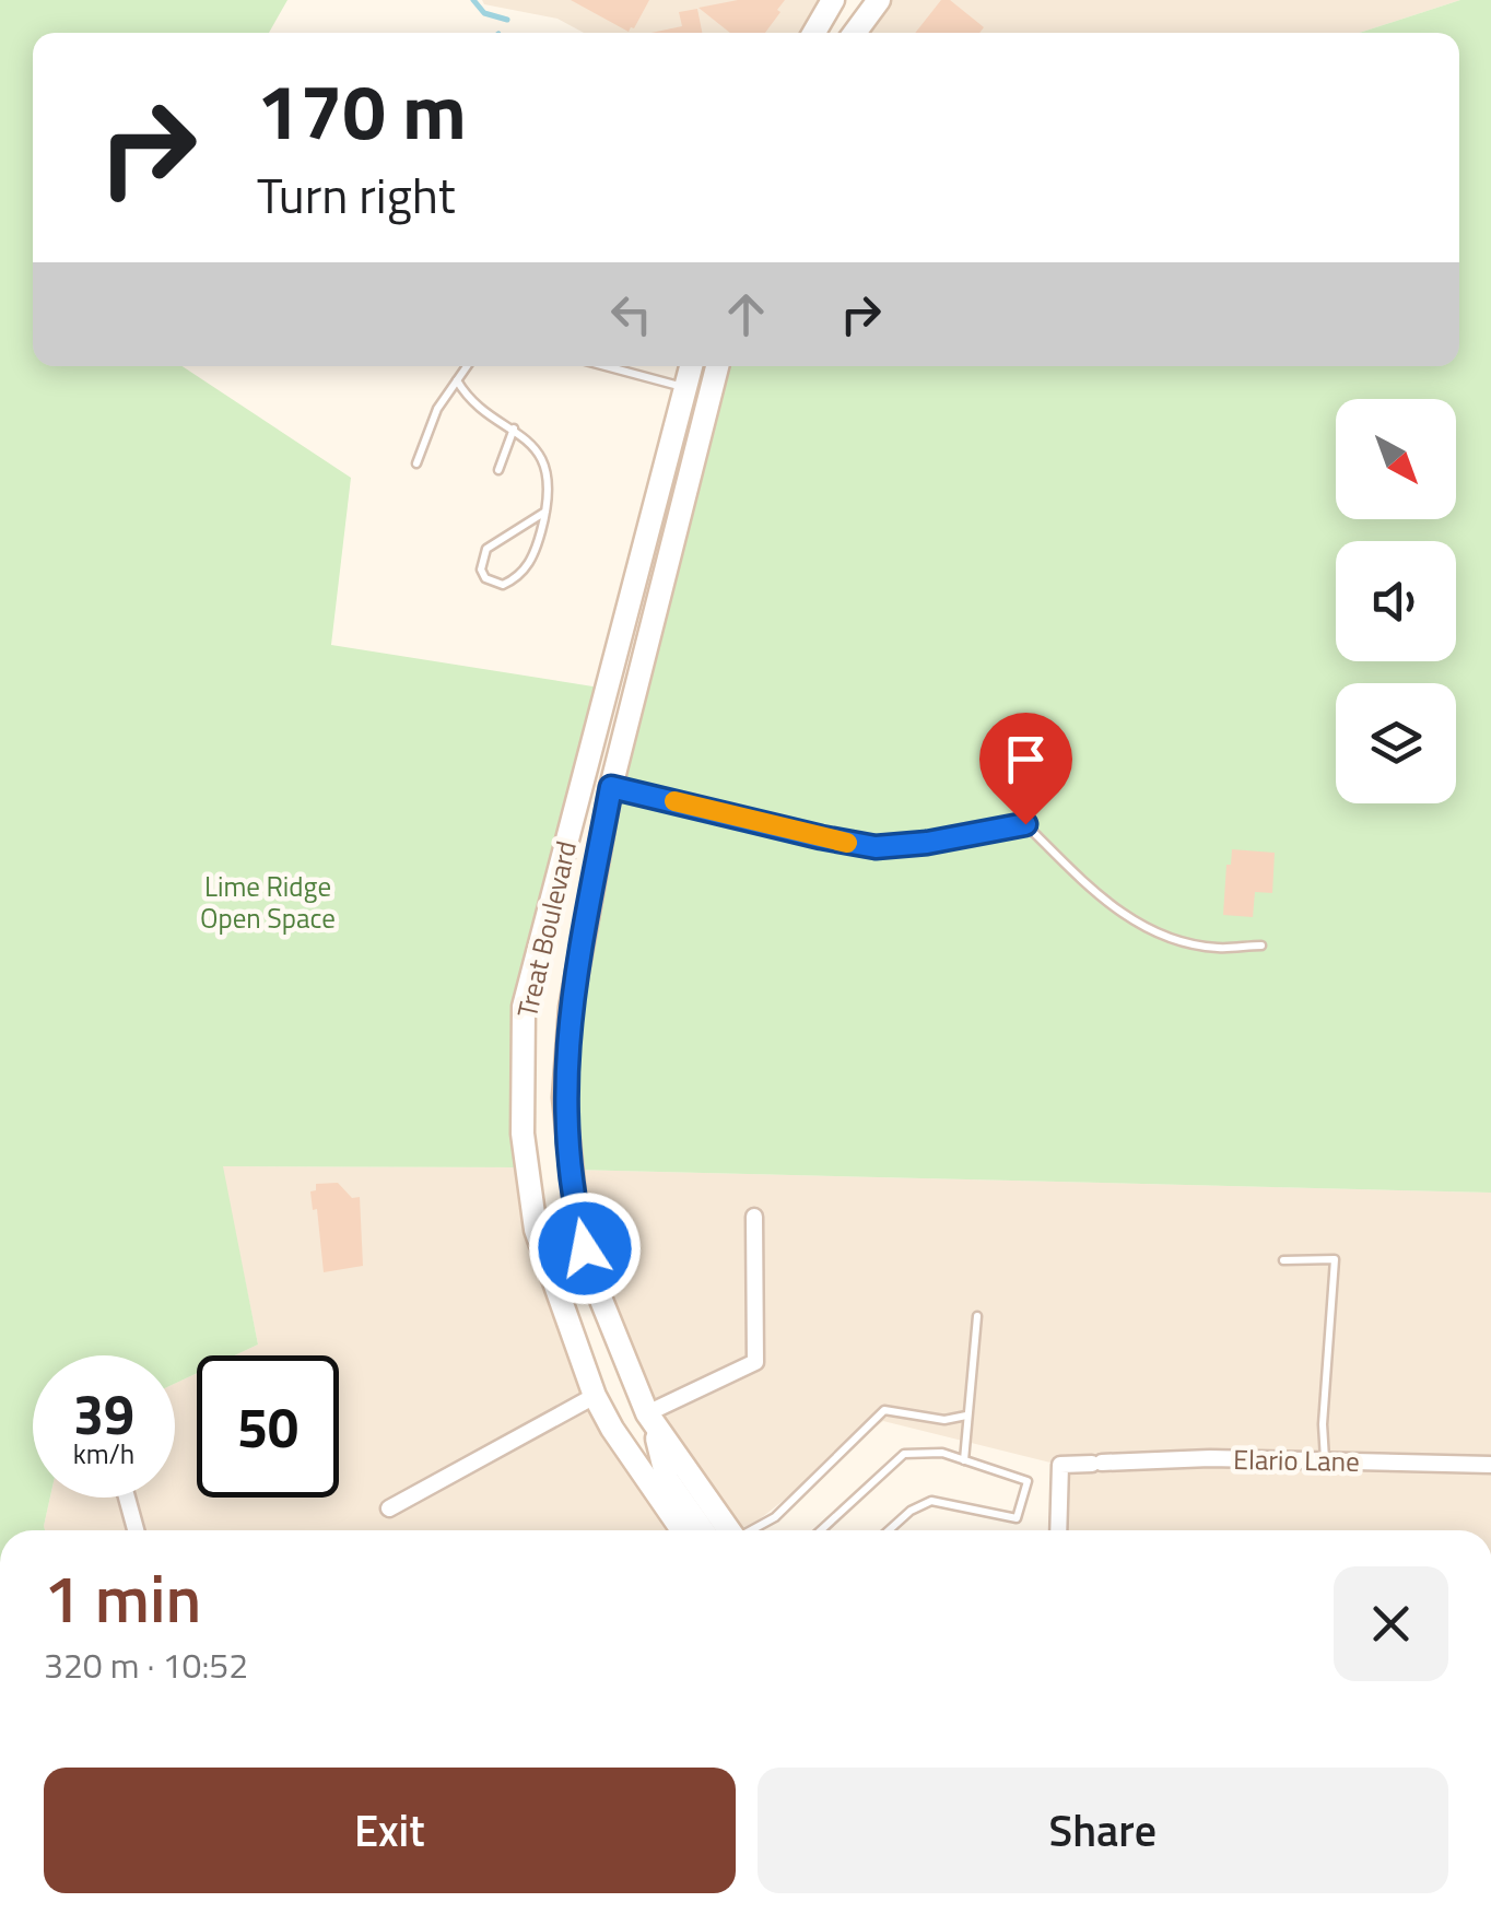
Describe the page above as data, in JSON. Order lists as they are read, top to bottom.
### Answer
{
  "streets": {
    "main road": ["Treat Boulevard"],
    "street": ["Elario Lane"]
  },
  "parks": ["Lime Ridge Open Space"],
  "north": "bottom right",
  "page": {
    "turn": ["170 m", "Turn right"],
    "speed": "39 km/h",
    "limit": "50",
    "heading": ["1 min", "320 m · 10:52"],
    "buttons": ["Exit", "Share"]
  }
}
